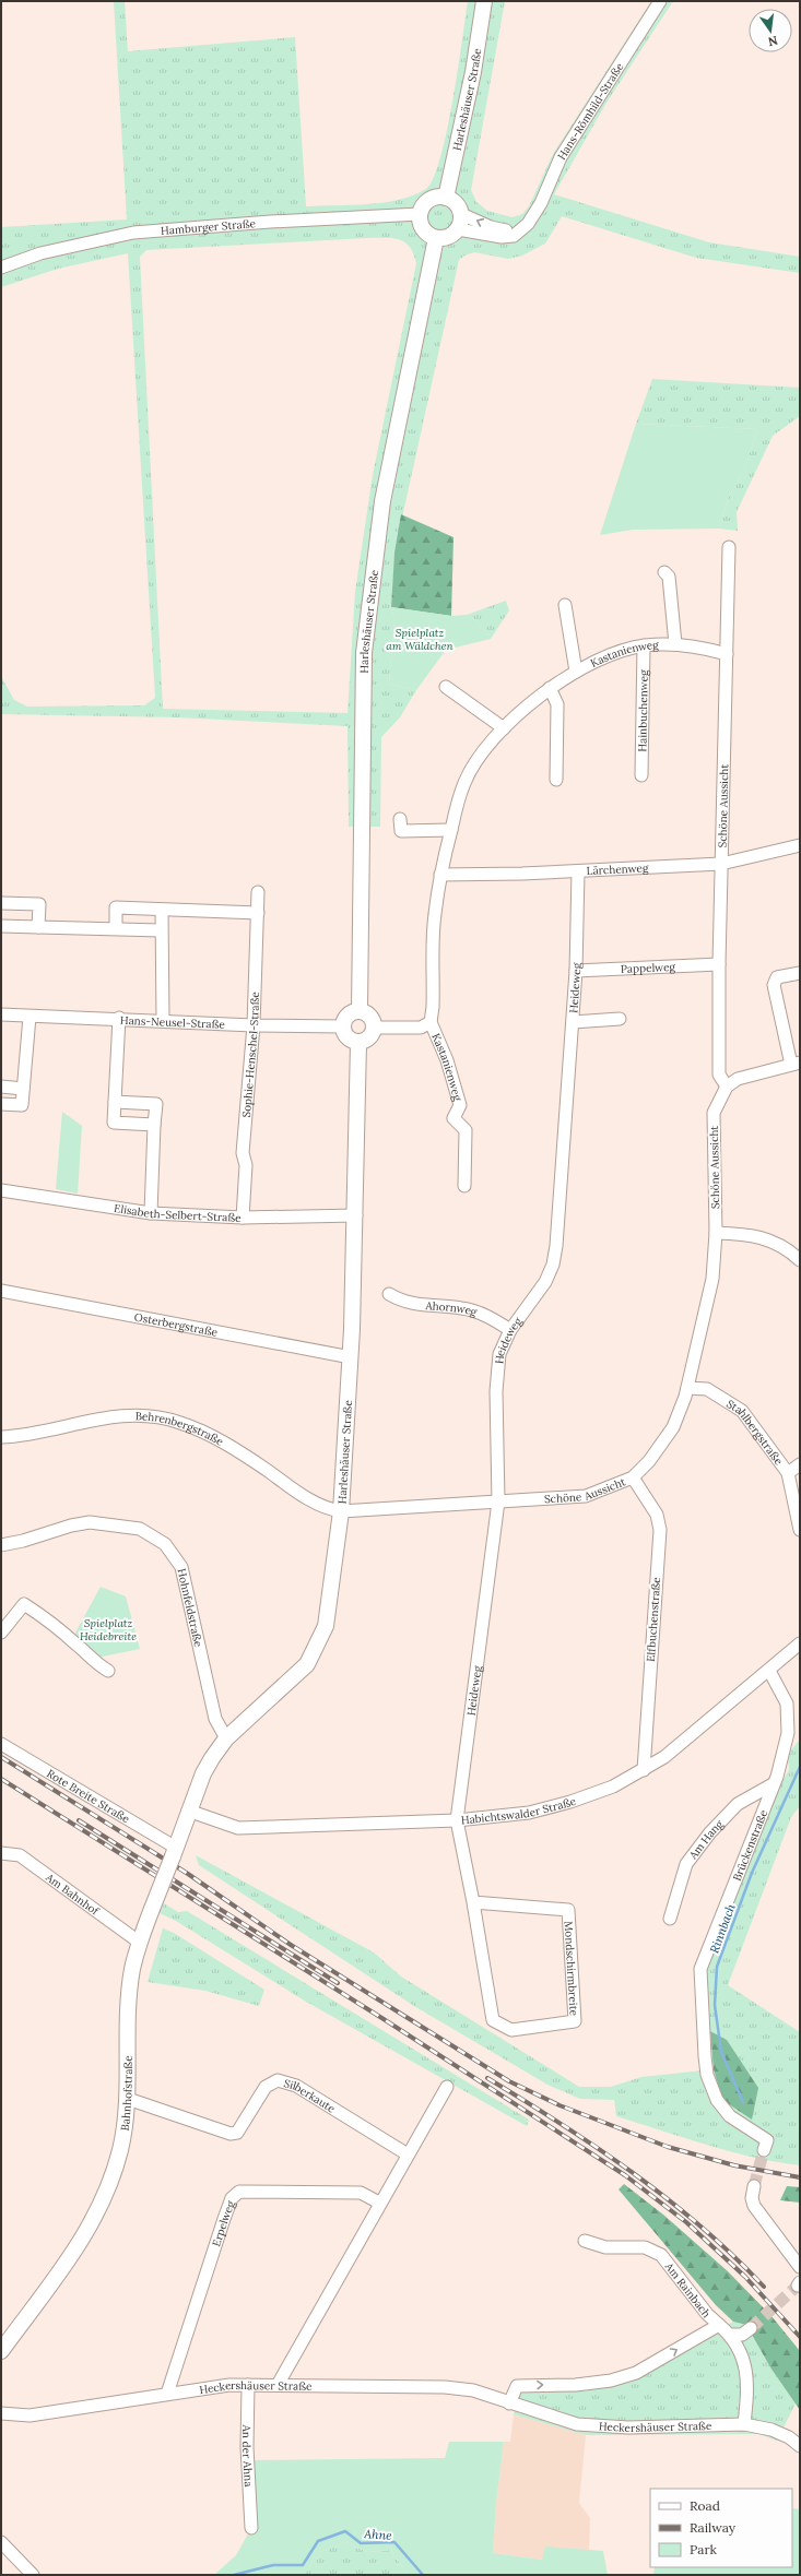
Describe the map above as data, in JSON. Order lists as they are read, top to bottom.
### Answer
{
  "streets": {
    "main road": ["Harleshäuser Straße", "Bahnhofstraße"],
    "street": [
      "Hans-Römhild-Straße",
      "Hamburger Straße",
      "Kastanienweg",
      "Hainbuchenweg",
      "Schöne Aussicht",
      "Lärchenweg",
      "Pappelweg",
      "Heideweg",
      "Hans-Neusel-Straße",
      "Sophie-Henschel-Straße",
      "Elisabeth-Selbert-Straße",
      "Ahornweg",
      "Osterbergstraße",
      "Behrenbergstraße",
      "Stahlbergstraße",
      "Hohnfeldstraße",
      "Elfbuchenstraße",
      "Rote Breite Straße",
      "Habichtswalder Straße",
      "Am Hang",
      "Brückenstraße",
      "Am Bahnhof",
      "Mondschirmbreite",
      "Silberkaute",
      "Erpelweg",
      "Am Rainbach",
      "Heckershäuser Straße",
      "An der Ahna"
    ]
  },
  "crossings": [
    ["Harleshäuser Straße", "Hans-Römhild-Straße"],
    ["Harleshäuser Straße", "Hamburger Straße"],
    ["Harleshäuser Straße", "Kastanienweg"],
    ["Harleshäuser Straße", "Schöne Aussicht"],
    ["Harleshäuser Straße", "Hans-Neusel-Straße"],
    ["Harleshäuser Straße", "Elisabeth-Selbert-Straße"],
    ["Harleshäuser Straße", "Osterbergstraße"],
    ["Harleshäuser Straße", "Behrenbergstraße"],
    ["Harleshäuser Straße", "Hohnfeldstraße"],
    ["Harleshäuser Straße", "Habichtswalder Straße"],
    ["Harleshäuser Straße", "Bahnhofstraße"],
    ["Hans-Römhild-Straße", "Hamburger Straße"],
    ["Kastanienweg", "Hainbuchenweg"],
    ["Kastanienweg", "Schöne Aussicht"],
    ["Kastanienweg", "Lärchenweg"],
    ["Kastanienweg", "Hans-Neusel-Straße"],
    ["Schöne Aussicht", "Lärchenweg"],
    ["Schöne Aussicht", "Pappelweg"],
    ["Schöne Aussicht", "Heideweg"],
    ["Schöne Aussicht", "Behrenbergstraße"],
    ["Schöne Aussicht", "Stahlbergstraße"],
    ["Schöne Aussicht", "Elfbuchenstraße"],
    ["Lärchenweg", "Heideweg"],
    ["Pappelweg", "Heideweg"],
    ["Heideweg", "Ahornweg"],
    ["Heideweg", "Habichtswalder Straße"],
    ["Heideweg", "Mondschirmbreite"],
    ["Hans-Neusel-Straße", "Sophie-Henschel-Straße"],
    ["Sophie-Henschel-Straße", "Elisabeth-Selbert-Straße"],
    ["Elfbuchenstraße", "Habichtswalder Straße"],
    ["Rote Breite Straße", "Bahnhofstraße"],
    ["Habichtswalder Straße", "Brückenstraße"],
    ["Habichtswalder Straße", "Mondschirmbreite"],
    ["Habichtswalder Straße", "Bahnhofstraße"],
    ["Am Hang", "Brückenstraße"],
    ["Am Bahnhof", "Bahnhofstraße"],
    ["Bahnhofstraße", "Silberkaute"],
    ["Erpelweg", "Heckershäuser Straße"],
    ["Heckershäuser Straße", "An der Ahna"]
  ],
  "water": ["Rinnbach", "Ahne"],
  "parks": ["Spielplatz am Wäldchen", "Spielplatz Heidebreite"],
  "legend": ["Road", "Railway", "Park"],
  "north": "bottom"
}
